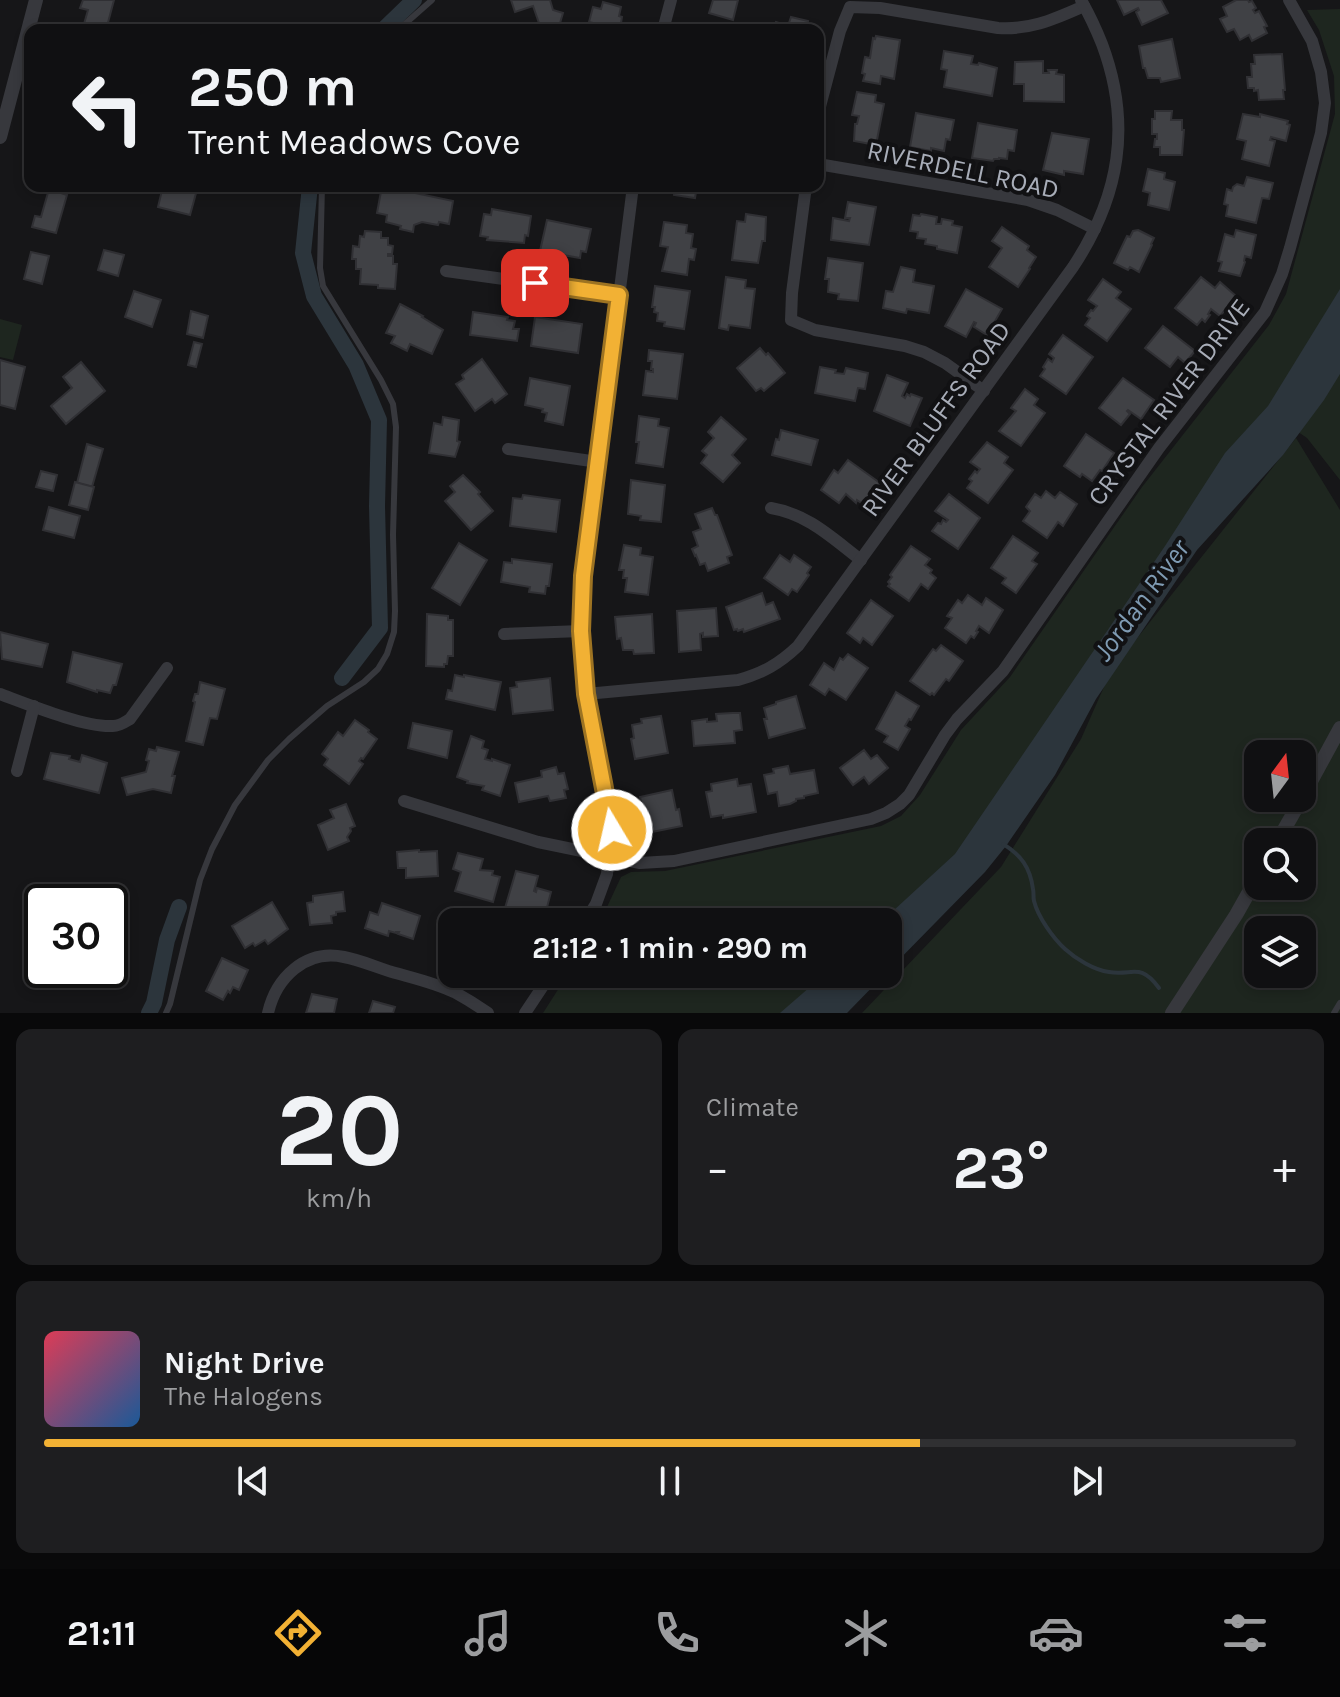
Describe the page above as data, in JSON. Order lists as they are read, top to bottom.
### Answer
{
  "streets": {
    "street": ["RIVERDELL ROAD", "CRYSTAL RIVER DRIVE", "RIVER BLUFFS ROAD"]
  },
  "crossings": [
    ["RIVERDELL ROAD", "RIVER BLUFFS ROAD"]
  ],
  "water": ["Jordan River"],
  "north": "top",
  "page": {
    "turn": ["250 m", "Trent Meadows Cove"],
    "limit": "30",
    "trip": "21:12 · 1 min · 290 m",
    "tile": [
      ["20", "km/h"],
      "Climate"
    ],
    "heat": ["−", "23°", "+"],
    "song": ["Night Drive", "The Halogens"],
    "tabs": "21:11"
  }
}
